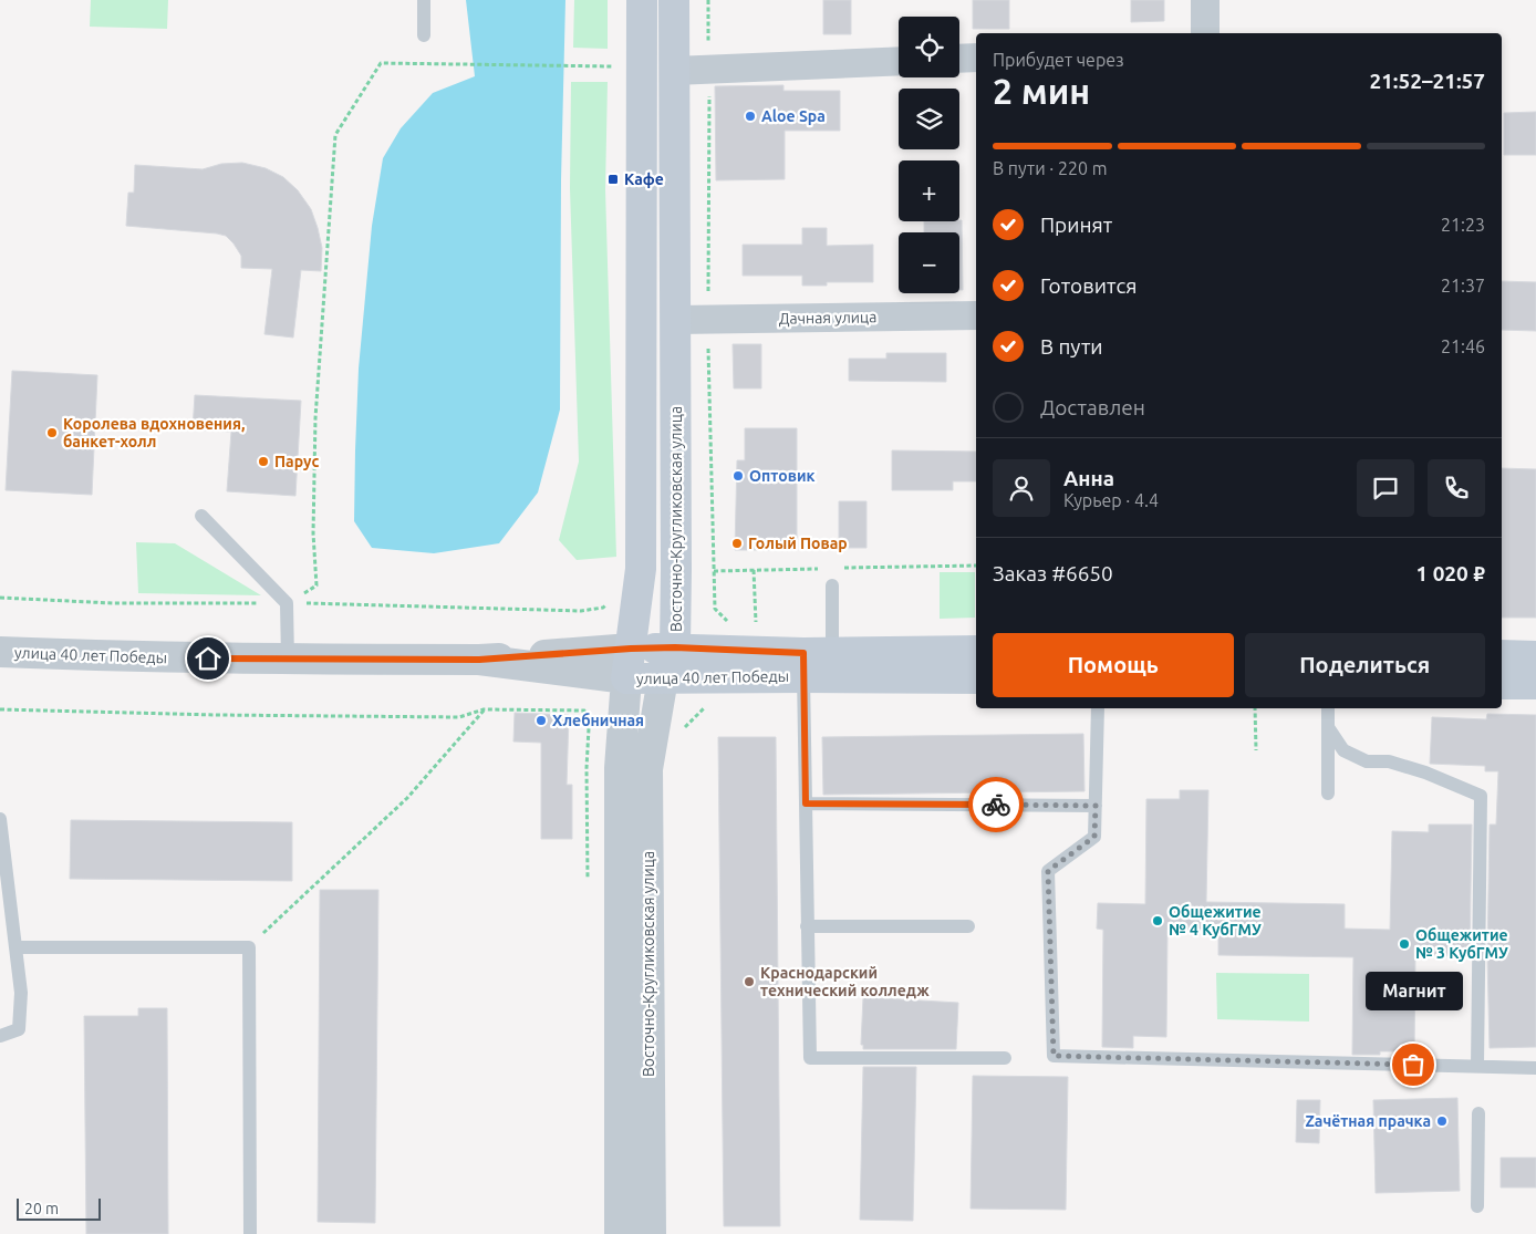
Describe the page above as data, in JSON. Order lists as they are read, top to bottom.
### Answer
{
  "streets": {
    "main road": ["Восточно-Кругликовская улица", "улица 40 лет Победы"],
    "street": ["Дачная улица"]
  },
  "crossings": [
    ["Дачная улица", "Восточно-Кругликовская улица"],
    ["Восточно-Кругликовская улица", "улица 40 лет Победы"]
  ],
  "places": {
    "other": [
      "Aloe Spa",
      "Королева вдохновения, банкет-холл",
      "Парус",
      "Оптовик",
      "Голый Повар",
      "Хлебничная",
      "Общежитие № 4 КубГМУ",
      "Общежитие № 3 КубГМУ",
      "Краснодарский технический колледж",
      "Магнит",
      "Zачётная прачка"
    ],
    "transit": ["Кафе"]
  },
  "scale_bar": "20 m",
  "page": {
    "map_buttons": ["+", "−"],
    "heading": ["2 мин", "Прибудет через", "21:52–21:57"],
    "panel": [
      "Анна",
      "Курьер · 4.4",
      "Заказ #6650",
      "1 020 ₽"
    ],
    "bar": "В пути · 220 m",
    "list": [
      ["Принят", "21:23"],
      ["Готовится", "21:37"],
      ["В пути", "21:46"],
      "Доставлен"
    ],
    "buttons": ["Помощь", "Поделиться"],
    "bubble": "Магнит",
    "scale": "20 m"
  }
}
